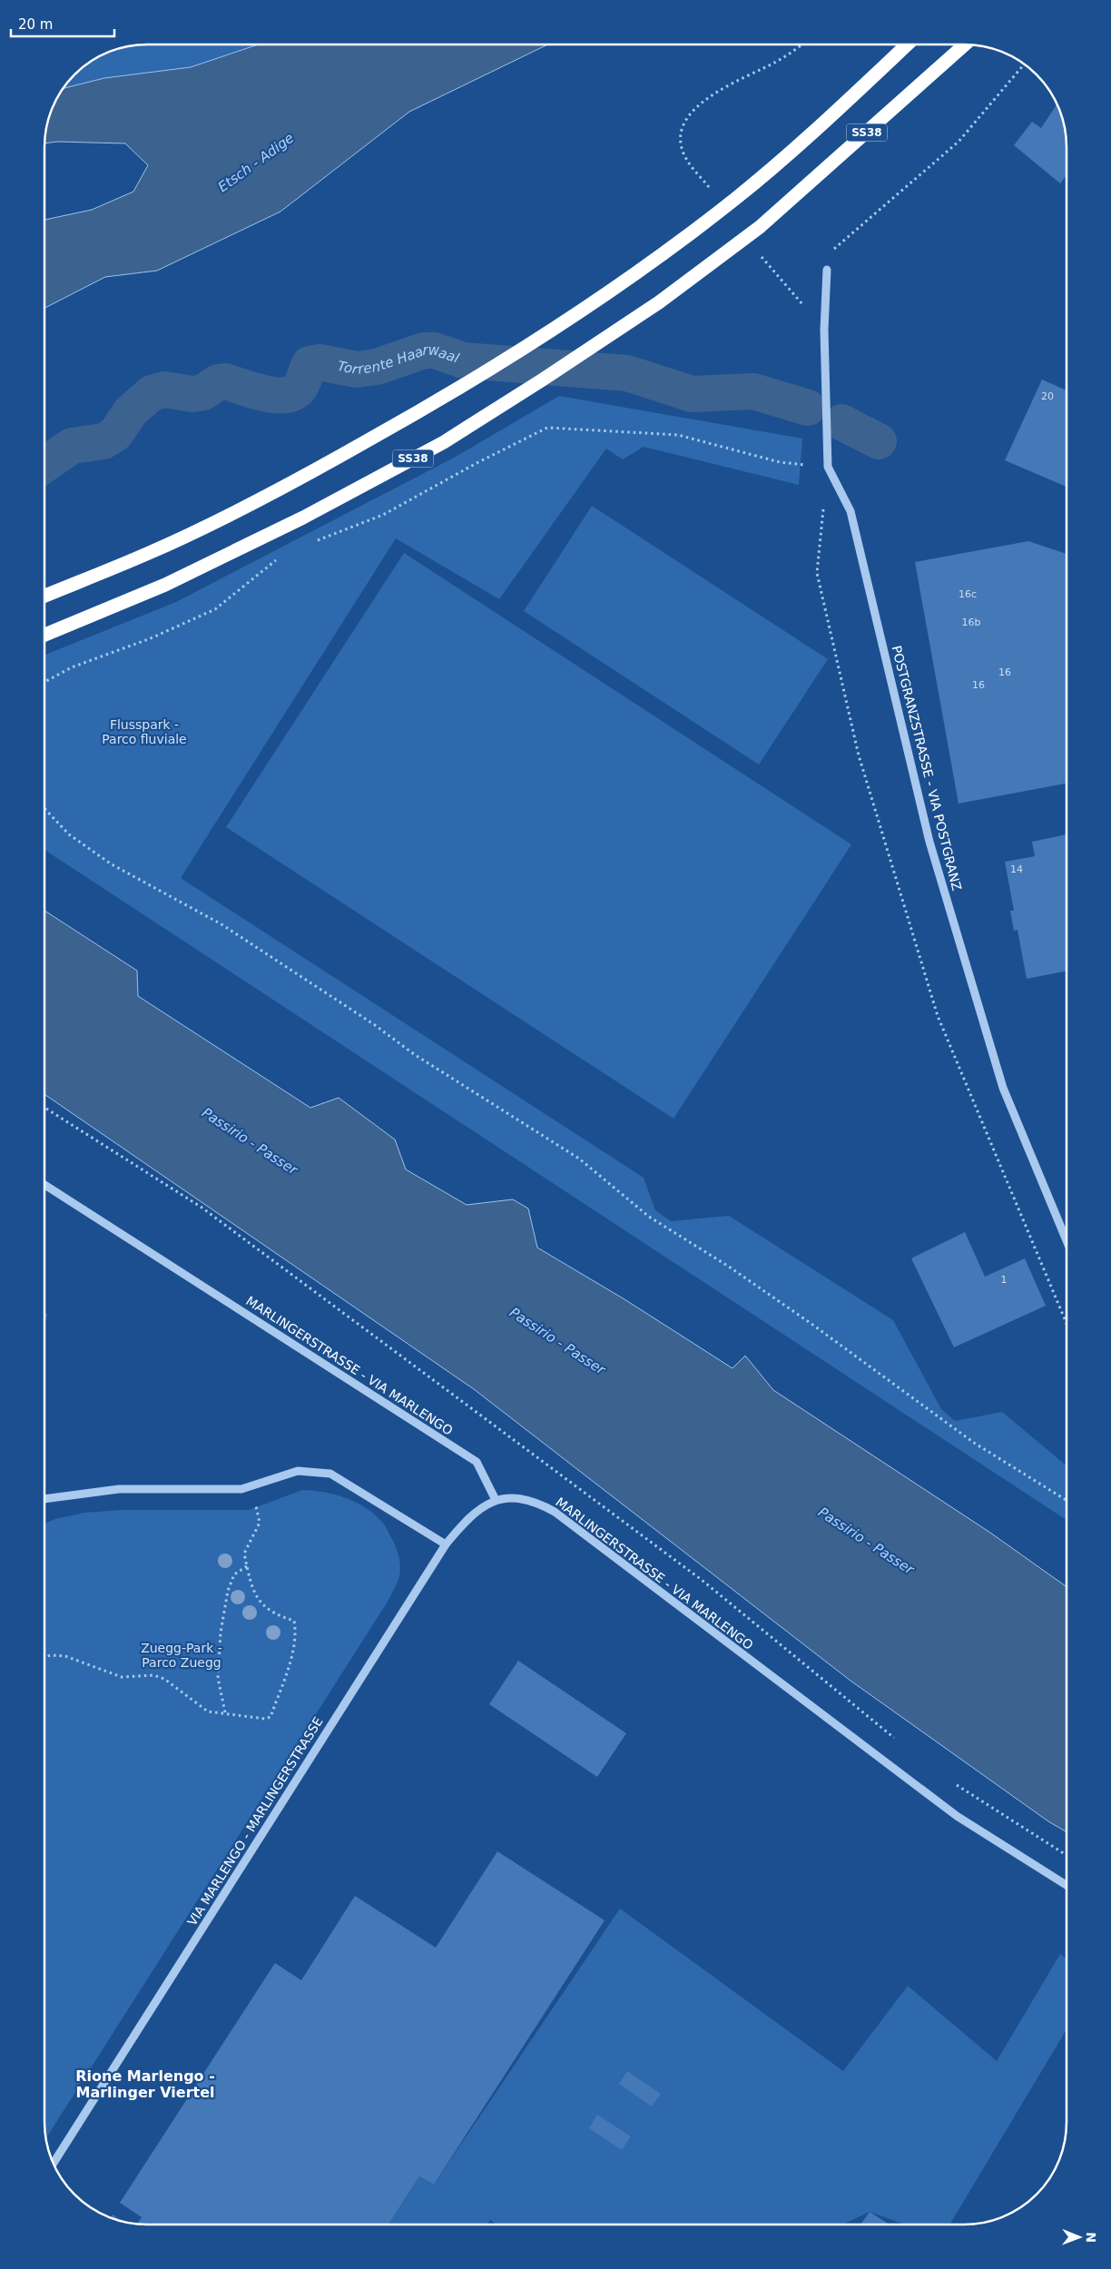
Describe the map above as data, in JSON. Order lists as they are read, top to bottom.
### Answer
{
  "streets": {
    "highway": ["SS38"],
    "street": ["POSTGRANZSTRASSE - VIA POSTGRANZ", "MARLINGERSTRASSE - VIA MARLENGO", "VIA MARLENGO - MARLINGERSTRASSE"]
  },
  "crossings": [
    ["MARLINGERSTRASSE - VIA MARLENGO", "VIA MARLENGO - MARLINGERSTRASSE"]
  ],
  "districts": ["Rione Marlengo - Marlinger Viertel"],
  "water": ["Etsch - Adige", "Torrente Haarwaal", "Passirio - Passer"],
  "parks": ["Flusspark - Parco fluviale", "Zuegg-Park - Parco Zuegg"],
  "house_numbers": [
    "20",
    "16c",
    "16b",
    "16",
    "16",
    "14",
    "1"
  ],
  "scale_bar": "20 m",
  "north": "right"
}
